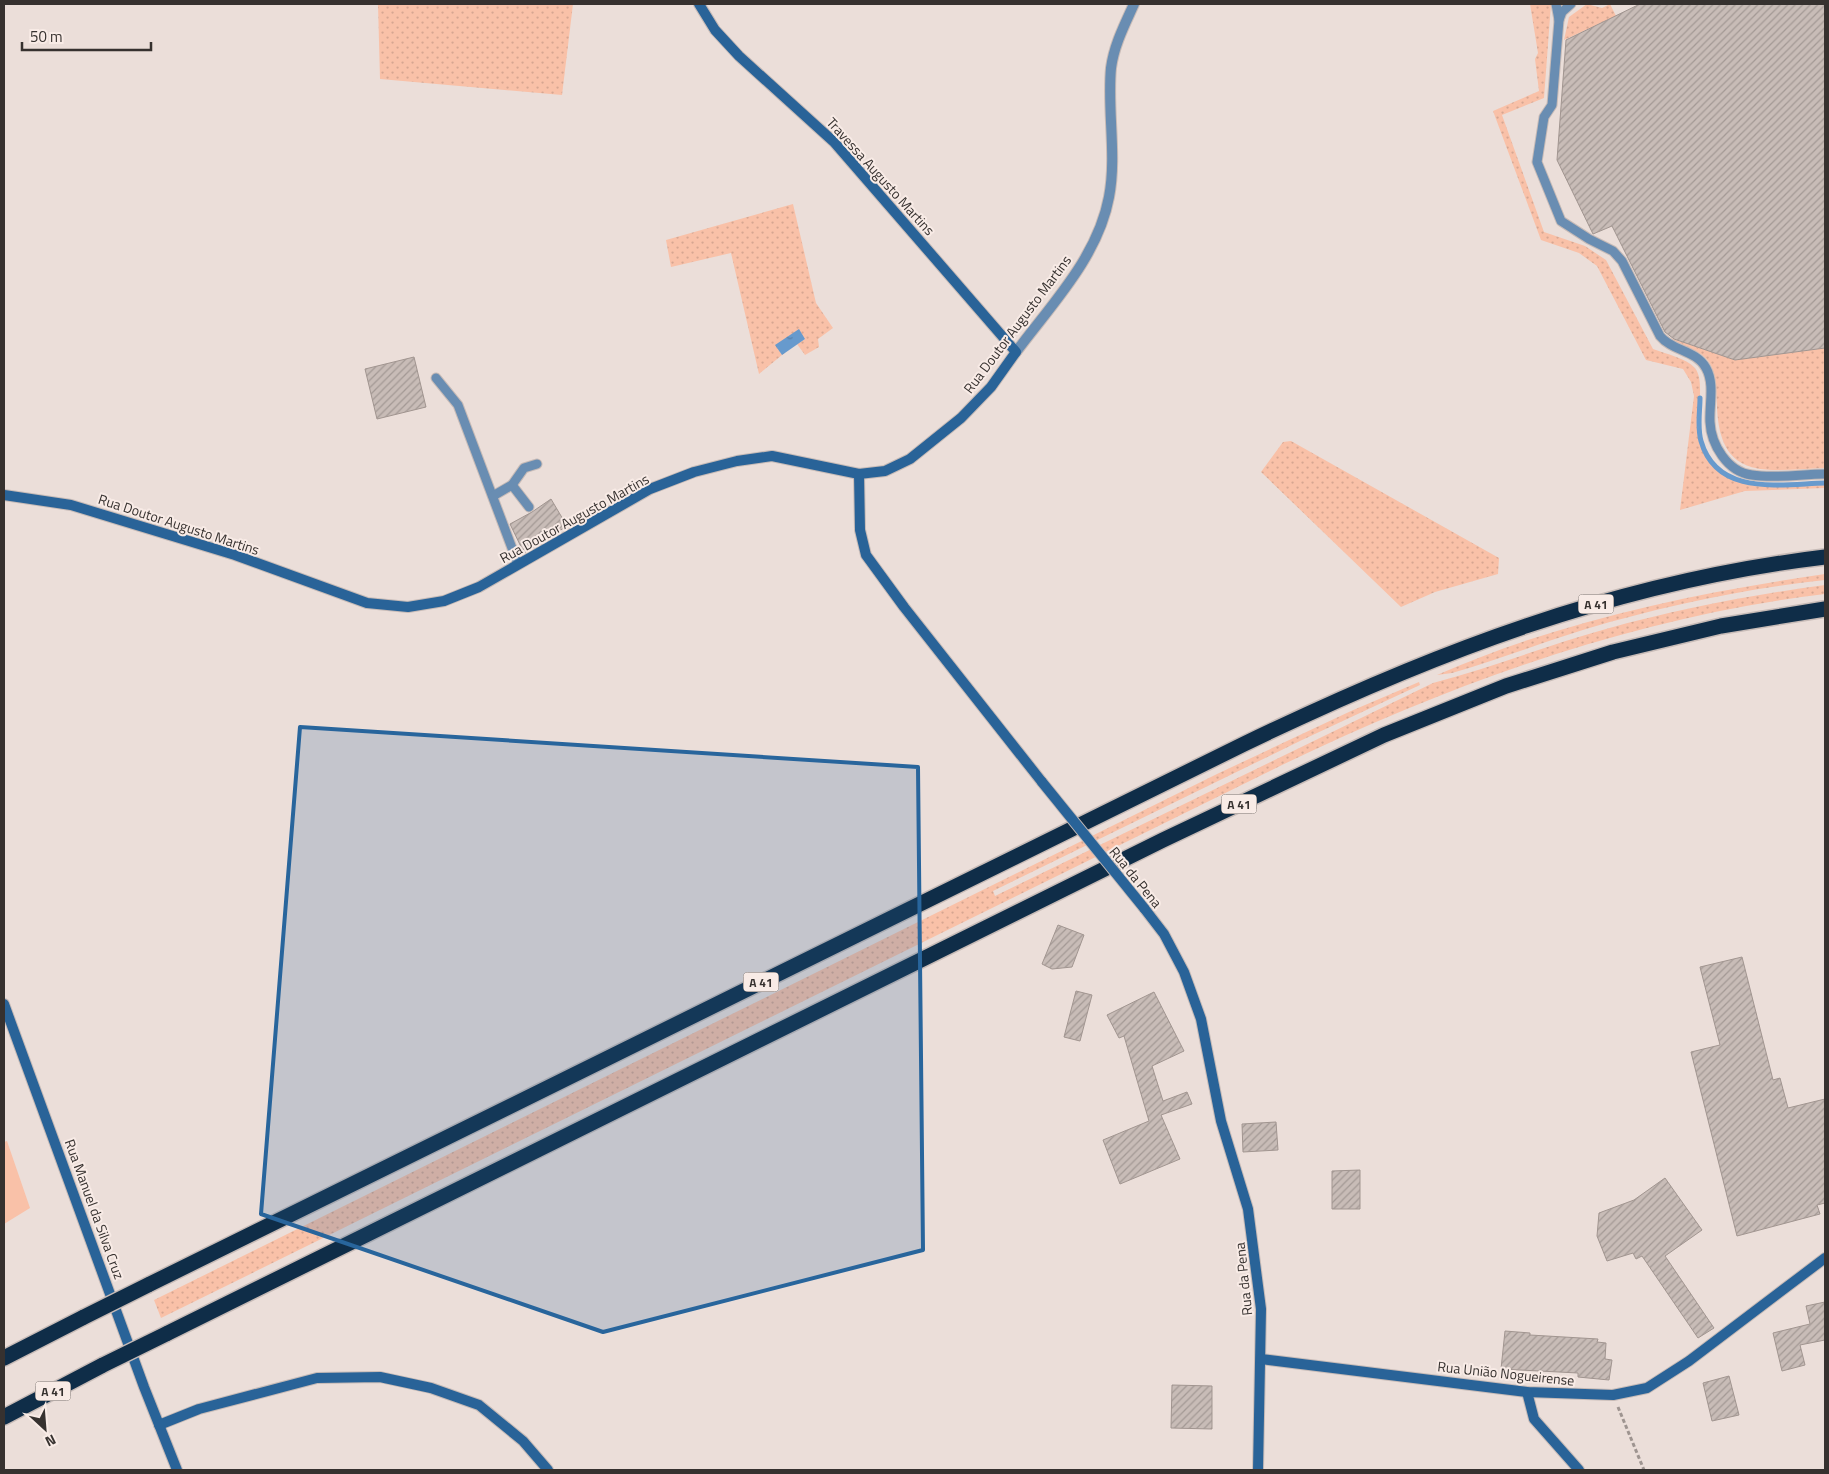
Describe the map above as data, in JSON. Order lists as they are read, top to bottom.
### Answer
{
  "streets": {
    "highway": ["A 41"],
    "street": [
      "Travessa Augusto Martins",
      "Rua Doutor Augusto Martins",
      "Rua da Pena",
      "Rua Manuel da Silva Cruz",
      "Rua União Nogueirense"
    ]
  },
  "crossings": [
    ["Travessa Augusto Martins", "Rua Doutor Augusto Martins"],
    ["Rua Doutor Augusto Martins", "Rua da Pena"],
    ["Rua da Pena", "Rua União Nogueirense"]
  ],
  "scale_bar": "50 m",
  "north": "bottom right"
}
